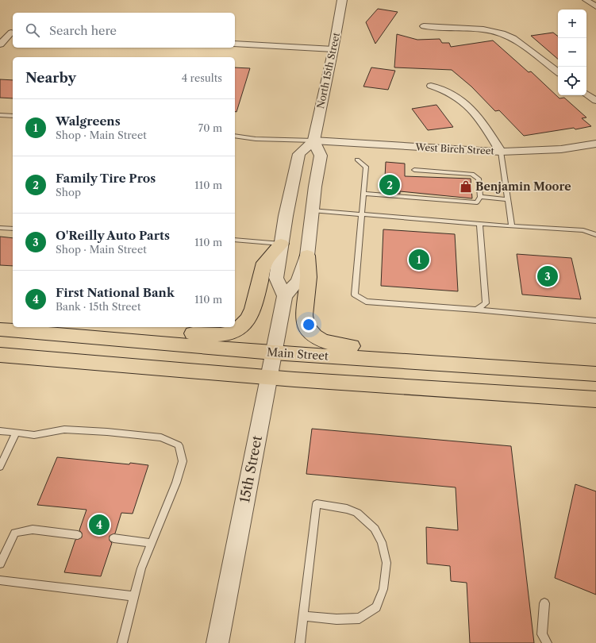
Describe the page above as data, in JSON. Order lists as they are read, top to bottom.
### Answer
{
  "streets": {
    "main road": ["Main Street"],
    "street": ["North 15th Street", "West Birch Street", "15th Street"]
  },
  "crossings": [
    ["North 15th Street", "West Birch Street"],
    ["North 15th Street", "15th Street"],
    ["West Birch Street", "15th Street"],
    ["Main Street", "15th Street"]
  ],
  "places": {
    "shop": ["Benjamin Moore"]
  },
  "page": {
    "map_buttons": ["+", "−"],
    "search": "Search here",
    "heading": ["Nearby", "4 results"],
    "list": [
      {
        "mark": "1",
        "name": "Walgreens",
        "note": "Shop · Main Street",
        "value": "70 m"
      },
      {
        "mark": "2",
        "name": "Family Tire Pros",
        "note": "Shop",
        "value": "110 m"
      },
      {
        "mark": "3",
        "name": "O'Reilly Auto Parts",
        "note": "Shop · Main Street",
        "value": "110 m"
      },
      {
        "mark": "4",
        "name": "First National Bank",
        "note": "Bank · 15th Street",
        "value": "110 m"
      }
    ],
    "pins": [
      "2",
      "1",
      "3",
      "4"
    ]
  }
}
